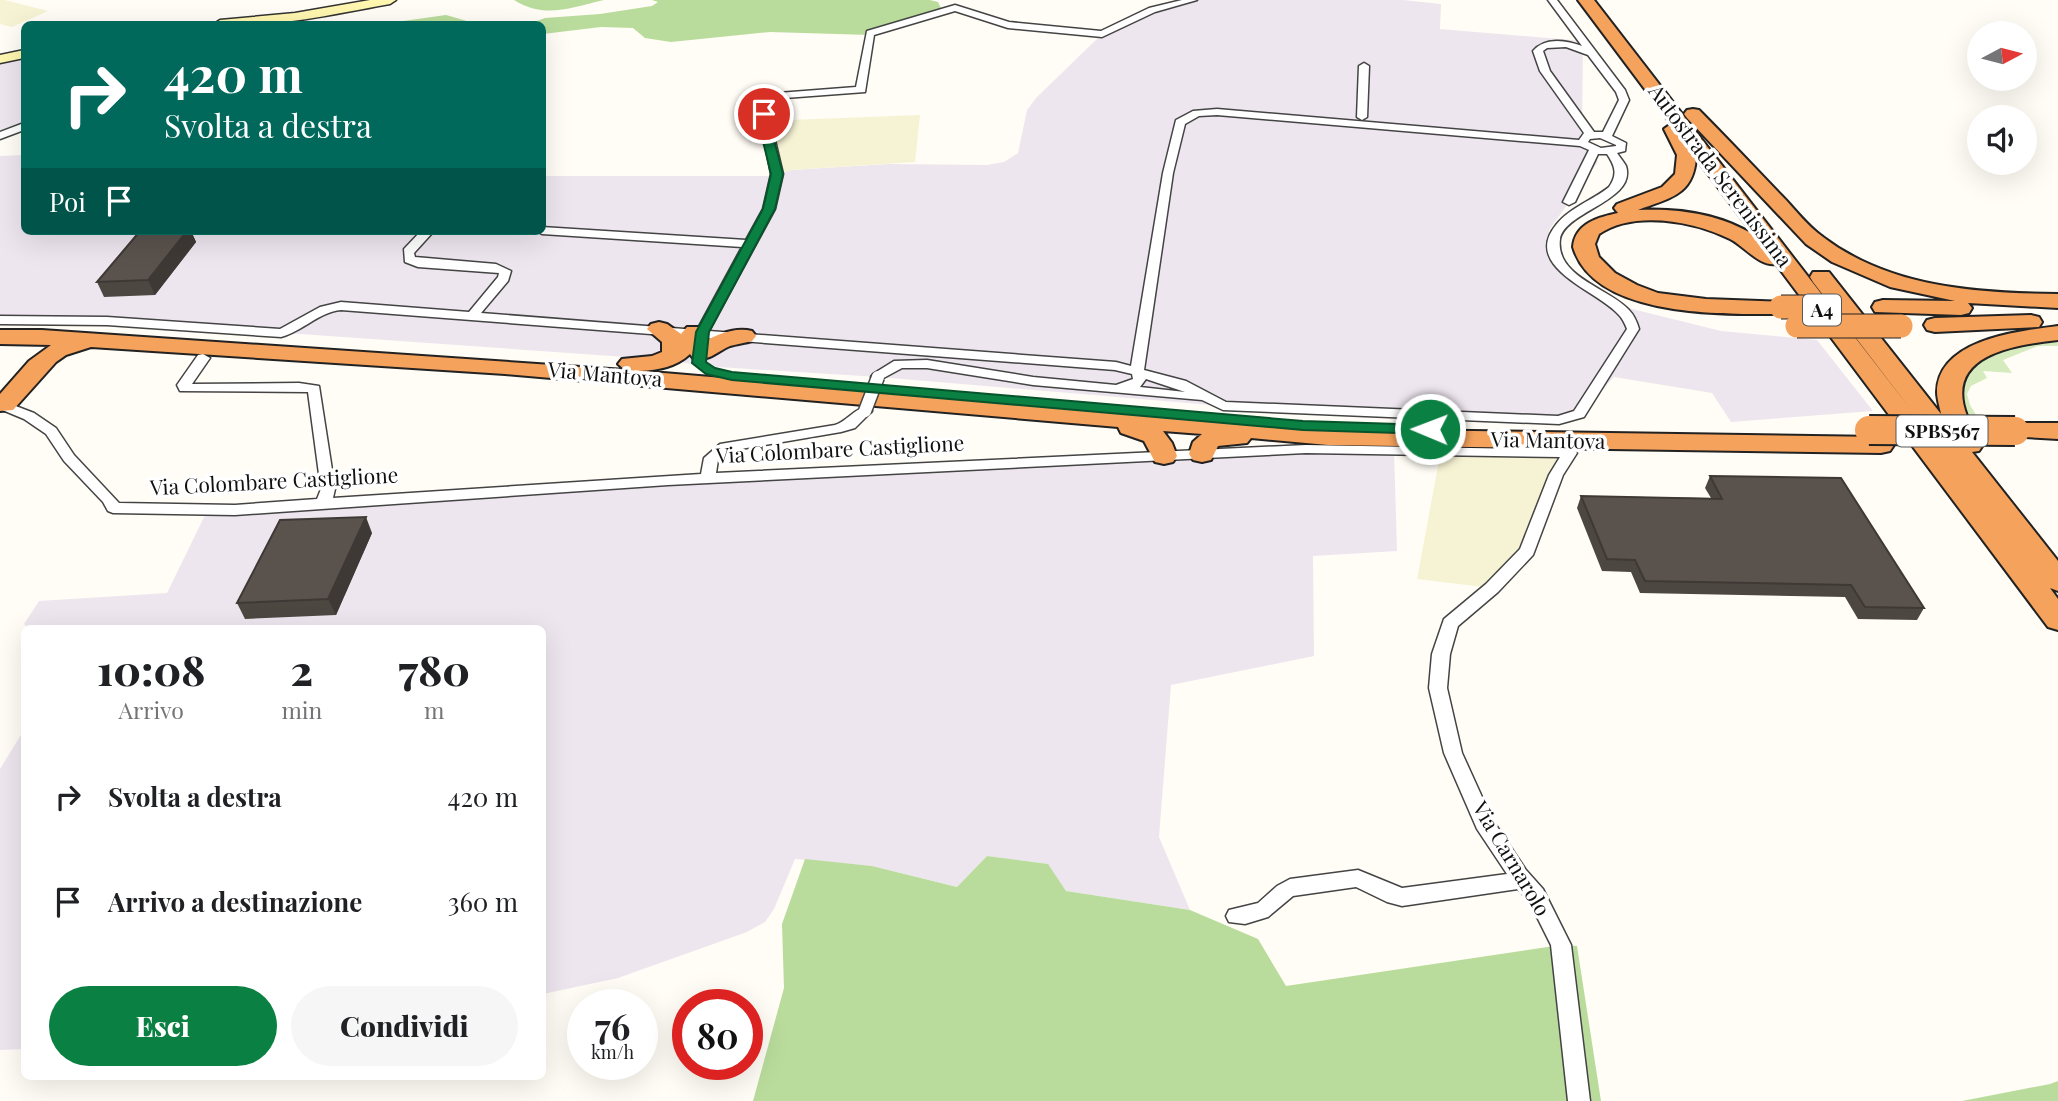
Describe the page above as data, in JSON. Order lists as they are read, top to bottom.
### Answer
{
  "streets": {
    "highway": [
      "Autostrada Serenissima",
      "A4",
      "Via Mantova",
      "SPBS567"
    ],
    "street": ["Via Colombare Castiglione", "Via Carnarolo"]
  },
  "crossings": [
    ["Via Mantova", "SPBS567"],
    ["Via Colombare Castiglione", "Via Carnarolo"]
  ],
  "north": "right",
  "page": {
    "turn": ["420 m", "Svolta a destra"],
    "then": "Poi",
    "eta": [
      "10:08",
      "Arrivo",
      "2",
      "min",
      "780",
      "m"
    ],
    "list": [
      {
        "name": "Svolta a destra",
        "value": "420 m"
      },
      {
        "name": "Arrivo a destinazione",
        "value": "360 m"
      }
    ],
    "buttons": ["Esci", "Condividi"],
    "speed": "76 km/h",
    "limit": "80"
  }
}
